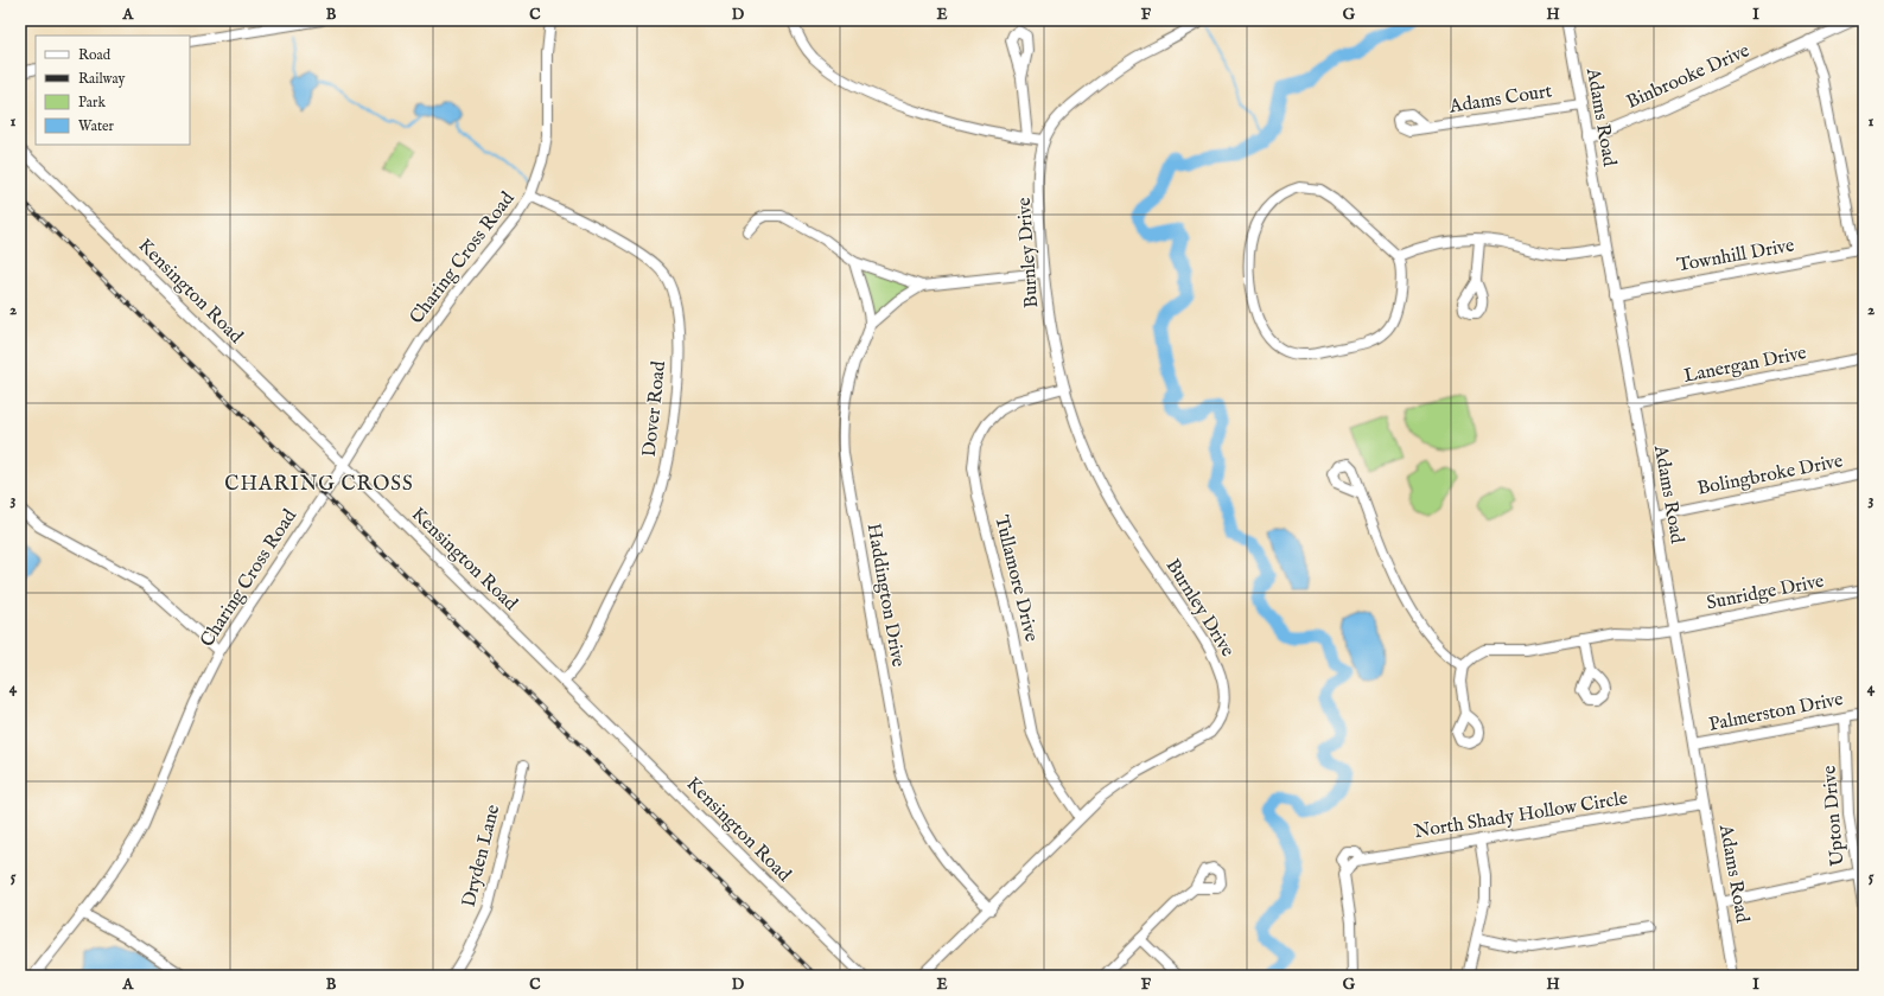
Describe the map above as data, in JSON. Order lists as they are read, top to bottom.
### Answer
{
  "streets": {
    "street": [
      "Binbrooke Drive",
      "Adams Court",
      "Adams Road",
      "Burnley Drive",
      "Townhill Drive",
      "Charing Cross Road",
      "Kensington Road",
      "Lanergan Drive",
      "Dover Road",
      "Bolingbroke Drive",
      "Tullamore Drive",
      "Sunridge Drive",
      "Haddington Drive",
      "Palmerston Drive",
      "North Shady Hollow Circle",
      "Upton Drive",
      "Dryden Lane"
    ]
  },
  "crossings": [
    ["Binbrooke Drive", "Adams Road"],
    ["Adams Court", "Adams Road"],
    ["Adams Road", "Townhill Drive"],
    ["Adams Road", "Lanergan Drive"],
    ["Adams Road", "Bolingbroke Drive"],
    ["Adams Road", "Sunridge Drive"],
    ["Adams Road", "Palmerston Drive"],
    ["Adams Road", "North Shady Hollow Circle"],
    ["Burnley Drive", "Tullamore Drive"],
    ["Burnley Drive", "Haddington Drive"],
    ["Charing Cross Road", "Kensington Road"],
    ["Charing Cross Road", "Dover Road"],
    ["Kensington Road", "Dover Road"],
    ["Palmerston Drive", "Upton Drive"]
  ],
  "districts": ["CHARING CROSS"],
  "legend": [
    "Road",
    "Railway",
    "Park",
    "Water"
  ],
  "grid": {
    "columns": [
      "A",
      "B",
      "C",
      "D",
      "E",
      "F",
      "G",
      "H",
      "I"
    ],
    "rows": [
      "1",
      "2",
      "3",
      "4",
      "5"
    ]
  }
}
